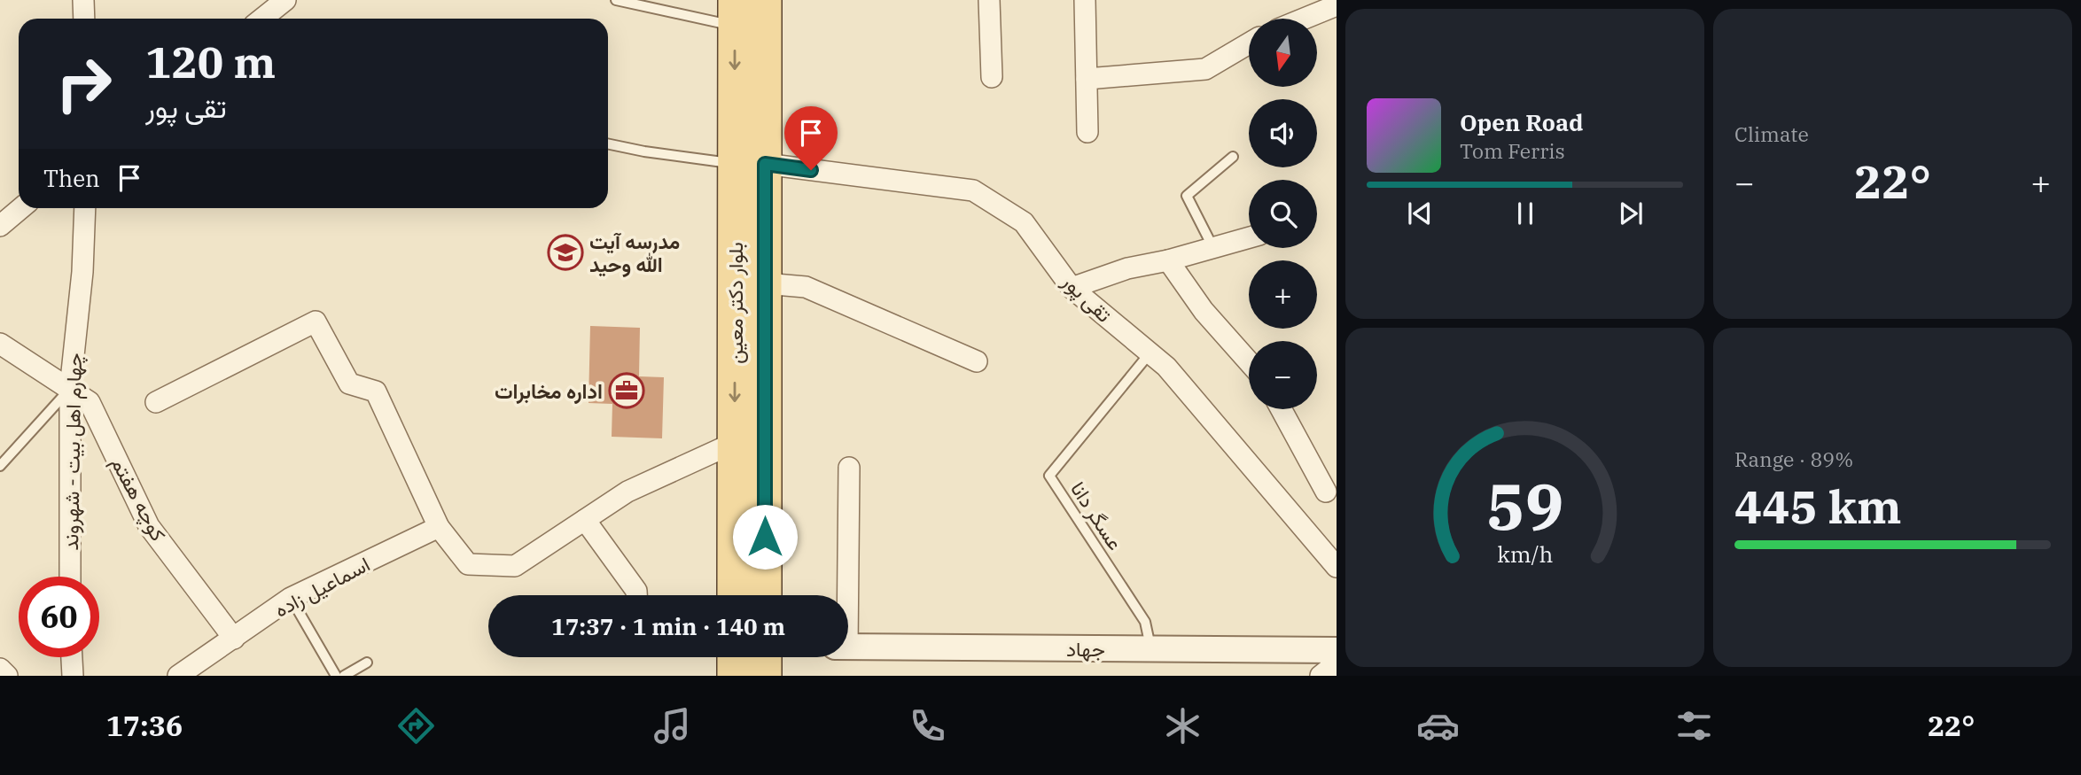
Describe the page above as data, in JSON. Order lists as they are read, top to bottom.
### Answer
{
  "streets": {
    "main road": ["بلوار دکتر معین"],
    "street": [
      "تقی پور",
      "چهارم اهل بیت - شهروند",
      "کوچه هفتم",
      "اسماعیل زاده",
      "جهاد"
    ],
    "lane": ["عسگر دانا"]
  },
  "crossings": [
    ["تقی پور", "بلوار دکتر معین"],
    ["تقی پور", "عسگر دانا"],
    ["چهارم اهل بیت - شهروند", "کوچه هفتم"],
    ["کوچه هفتم", "اسماعیل زاده"],
    ["عسگر دانا", "جهاد"]
  ],
  "places": {
    "school or university": ["مدرسه آیت الله وحید"],
    "office": ["اداره مخابرات"]
  },
  "north": "bottom",
  "page": {
    "tile": [
      "Climate",
      ["Range · 89%", "445 km"]
    ],
    "map_buttons": ["+", "−"],
    "turn": ["120 m", "تقی پور"],
    "song": ["Open Road", "Tom Ferris"],
    "then": "Then",
    "heat": ["−", "22°", "+"],
    "limit": "60",
    "trip": "17:37 · 1 min · 140 m",
    "tabs": ["17:36", "22°"],
    "gauge": ["59", "km/h"]
  }
}
